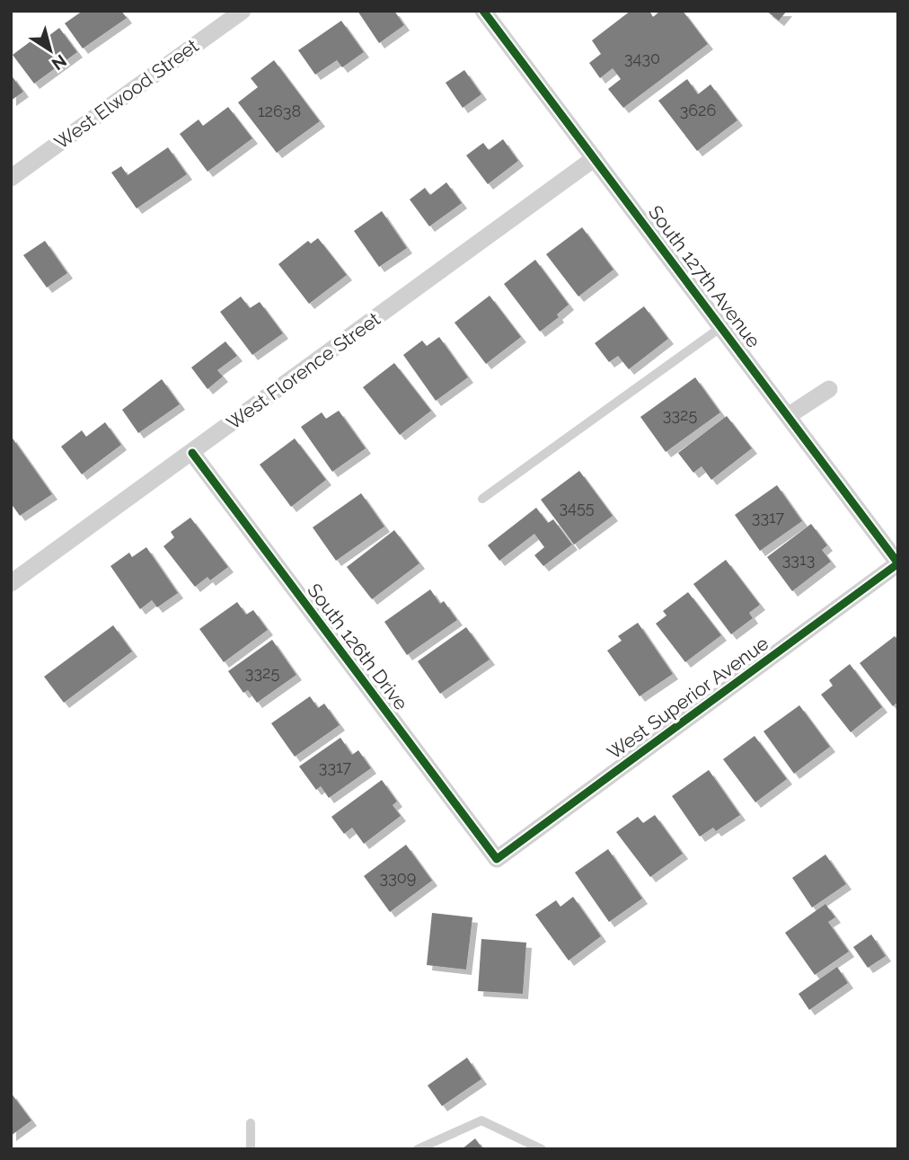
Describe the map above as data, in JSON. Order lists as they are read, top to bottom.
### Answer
{
  "streets": {
    "street": [
      "West Elwood Street",
      "South 127th Avenue",
      "West Florence Street",
      "South 126th Drive",
      "West Superior Avenue"
    ]
  },
  "crossings": [
    ["South 127th Avenue", "West Florence Street"],
    ["South 127th Avenue", "West Superior Avenue"],
    ["West Florence Street", "South 126th Drive"],
    ["South 126th Drive", "West Superior Avenue"]
  ],
  "house_numbers": [
    "3430",
    "3626",
    "12638",
    "3325",
    "3455",
    "3317",
    "3313",
    "3325",
    "3317",
    "3309"
  ],
  "north": "bottom right"
}
